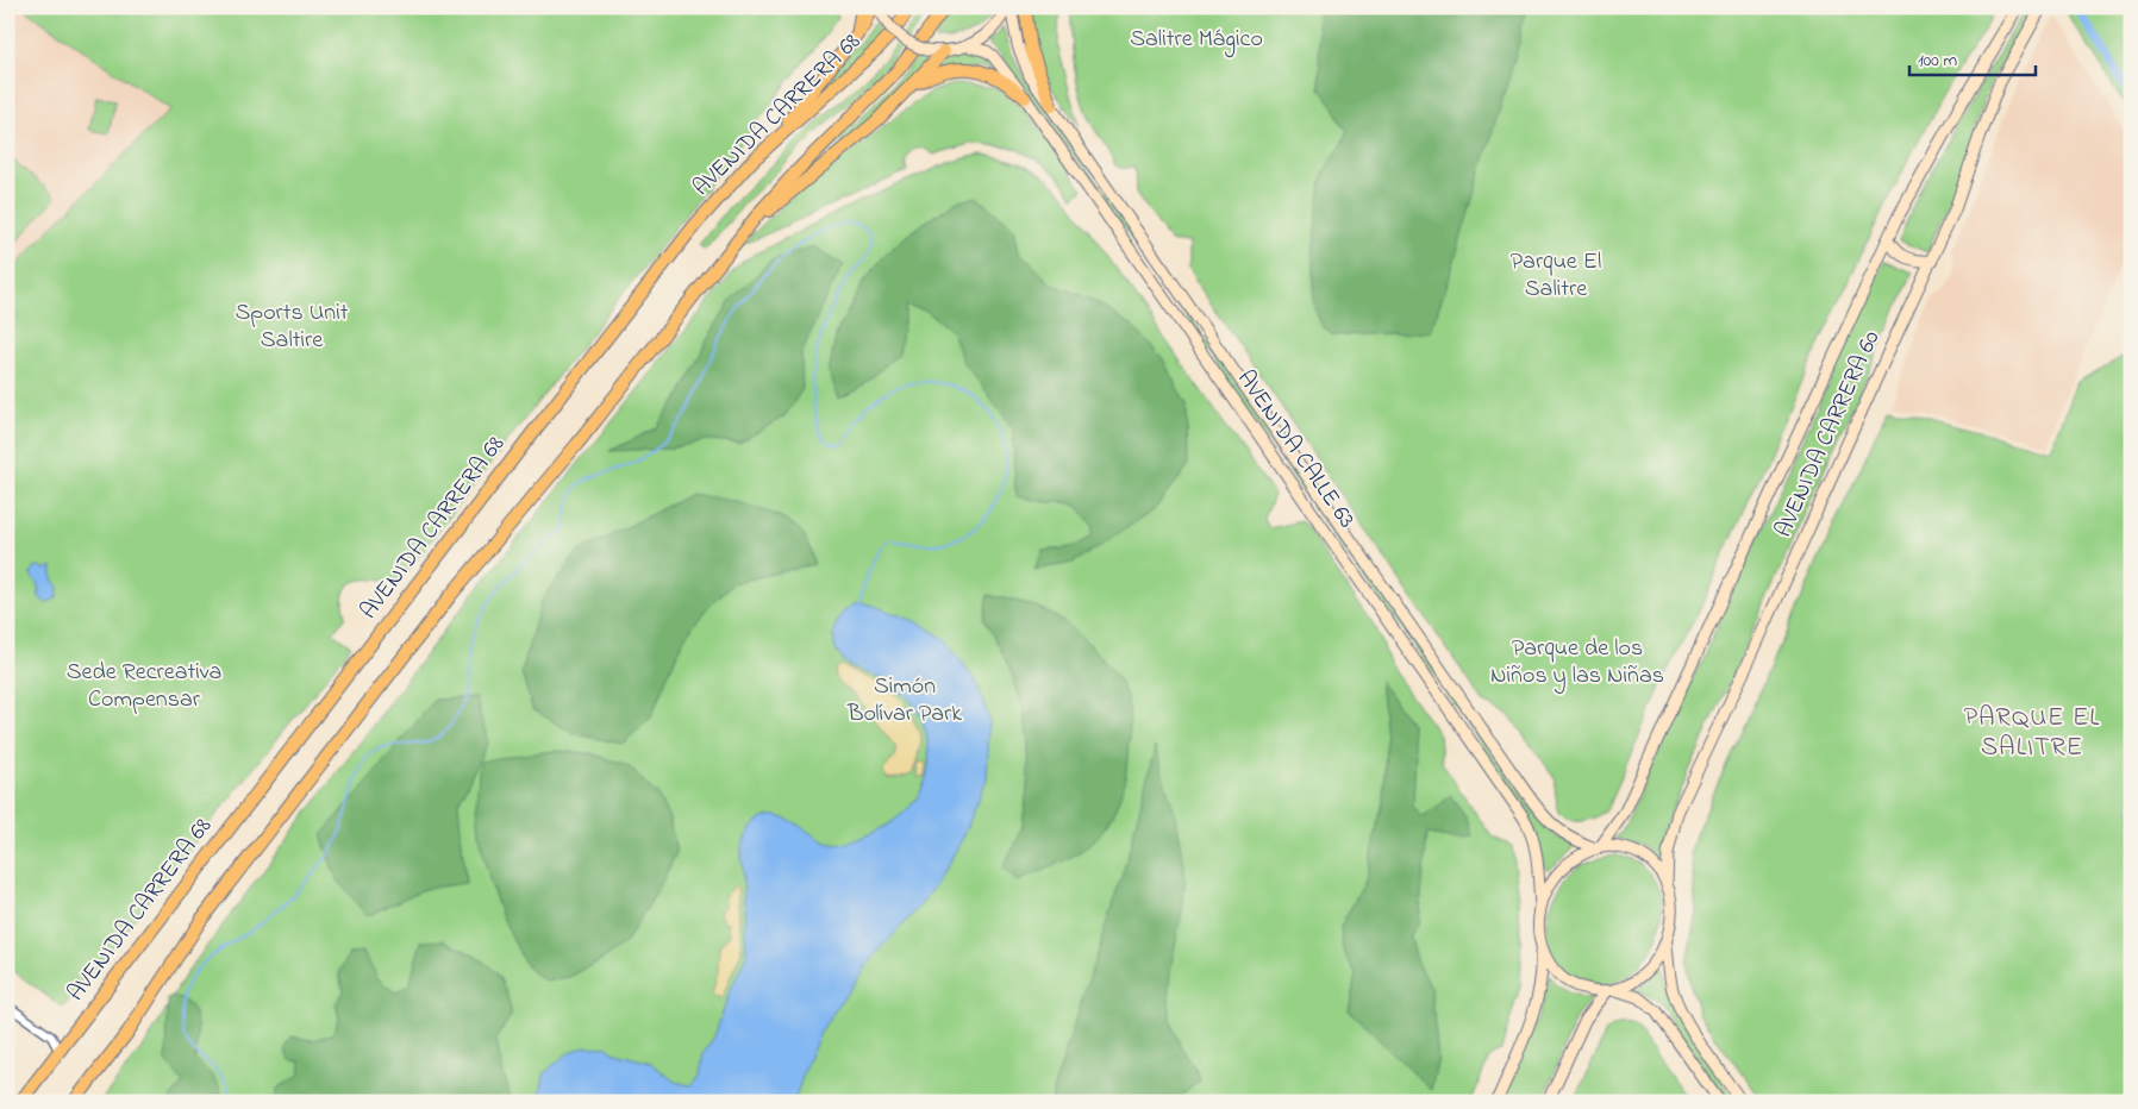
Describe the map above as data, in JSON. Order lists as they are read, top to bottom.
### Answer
{
  "streets": {
    "main road": ["AVENIDA CARRERA 68", "AVENIDA CARRERA 60", "AVENIDA CALLE 63"]
  },
  "crossings": [
    ["AVENIDA CARRERA 60", "AVENIDA CALLE 63"]
  ],
  "districts": ["PARQUE EL SALITRE"],
  "parks": [
    "Salitre Mágico",
    "Parque El Salitre",
    "Sports Unit Saltire",
    "Parque de los Niños y las Niñas",
    "Sede Recreativa Compensar",
    "Simón Bolívar Park"
  ],
  "scale_bar": "100 m"
}
